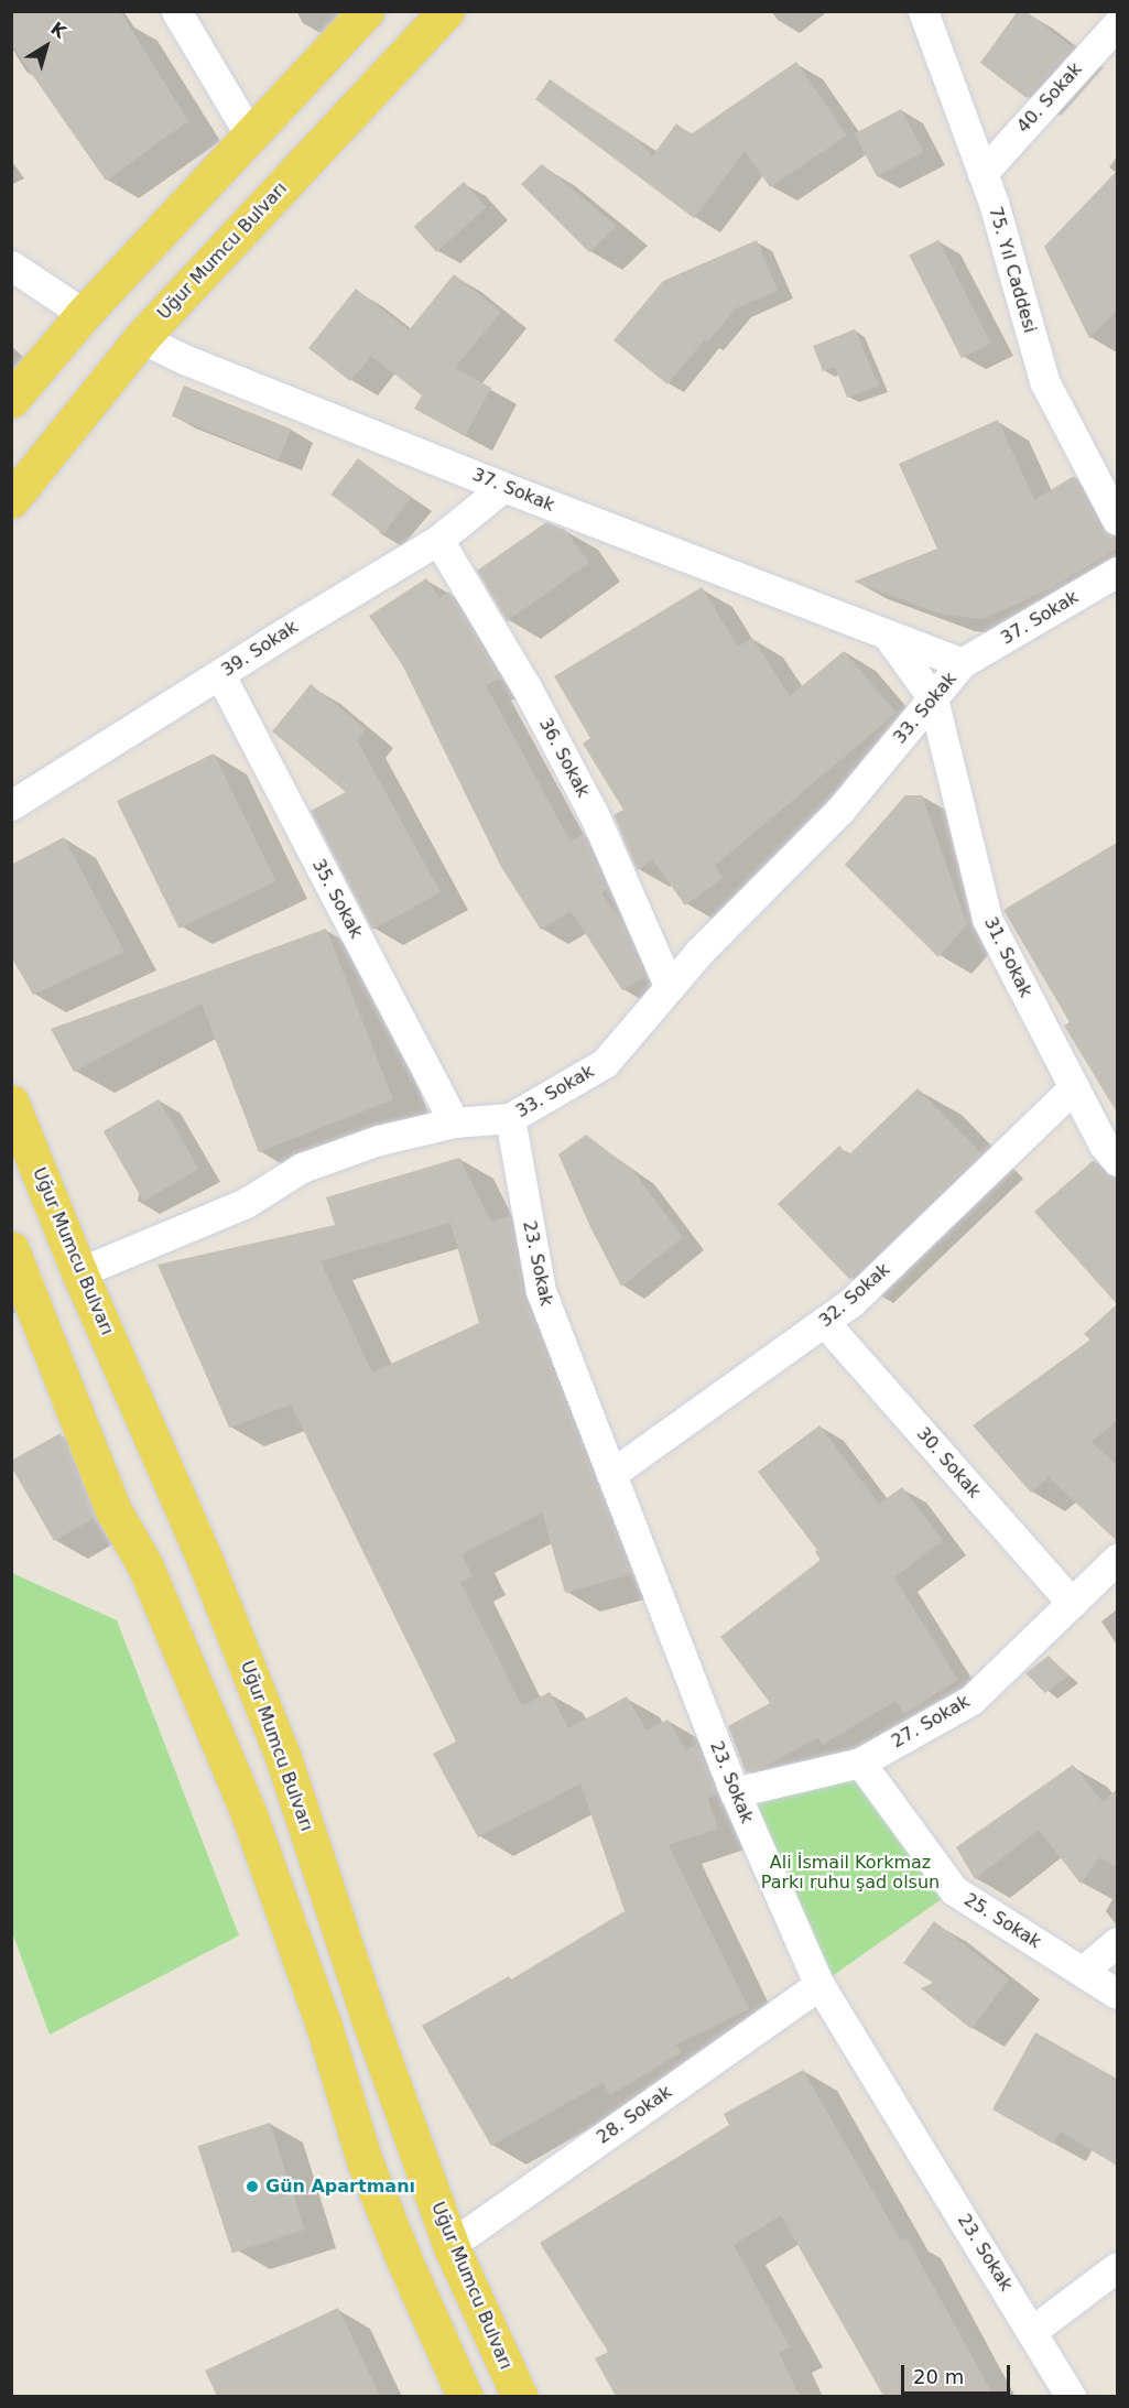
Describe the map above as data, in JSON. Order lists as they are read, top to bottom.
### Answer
{
  "streets": {
    "main road": ["Uğur Mumcu Bulvarı"],
    "street": [
      "40. Sokak",
      "75. Yıl Caddesi",
      "37. Sokak",
      "39. Sokak",
      "33. Sokak",
      "36. Sokak",
      "35. Sokak",
      "31. Sokak",
      "23. Sokak",
      "32. Sokak",
      "30. Sokak",
      "27. Sokak",
      "25. Sokak",
      "28. Sokak"
    ]
  },
  "crossings": [
    ["40. Sokak", "75. Yıl Caddesi"],
    ["Uğur Mumcu Bulvarı", "37. Sokak"],
    ["Uğur Mumcu Bulvarı", "33. Sokak"],
    ["Uğur Mumcu Bulvarı", "28. Sokak"],
    ["37. Sokak", "39. Sokak"],
    ["37. Sokak", "33. Sokak"],
    ["39. Sokak", "36. Sokak"],
    ["39. Sokak", "35. Sokak"],
    ["33. Sokak", "36. Sokak"],
    ["33. Sokak", "35. Sokak"],
    ["33. Sokak", "31. Sokak"],
    ["33. Sokak", "23. Sokak"],
    ["31. Sokak", "32. Sokak"],
    ["23. Sokak", "32. Sokak"],
    ["23. Sokak", "27. Sokak"],
    ["23. Sokak", "28. Sokak"],
    ["32. Sokak", "30. Sokak"],
    ["30. Sokak", "27. Sokak"],
    ["27. Sokak", "25. Sokak"]
  ],
  "parks": ["Ali İsmail Korkmaz Parkı ruhu şad olsun"],
  "places": ["Gün Apartmanı"],
  "scale_bar": "20 m",
  "north": "top right"
}
